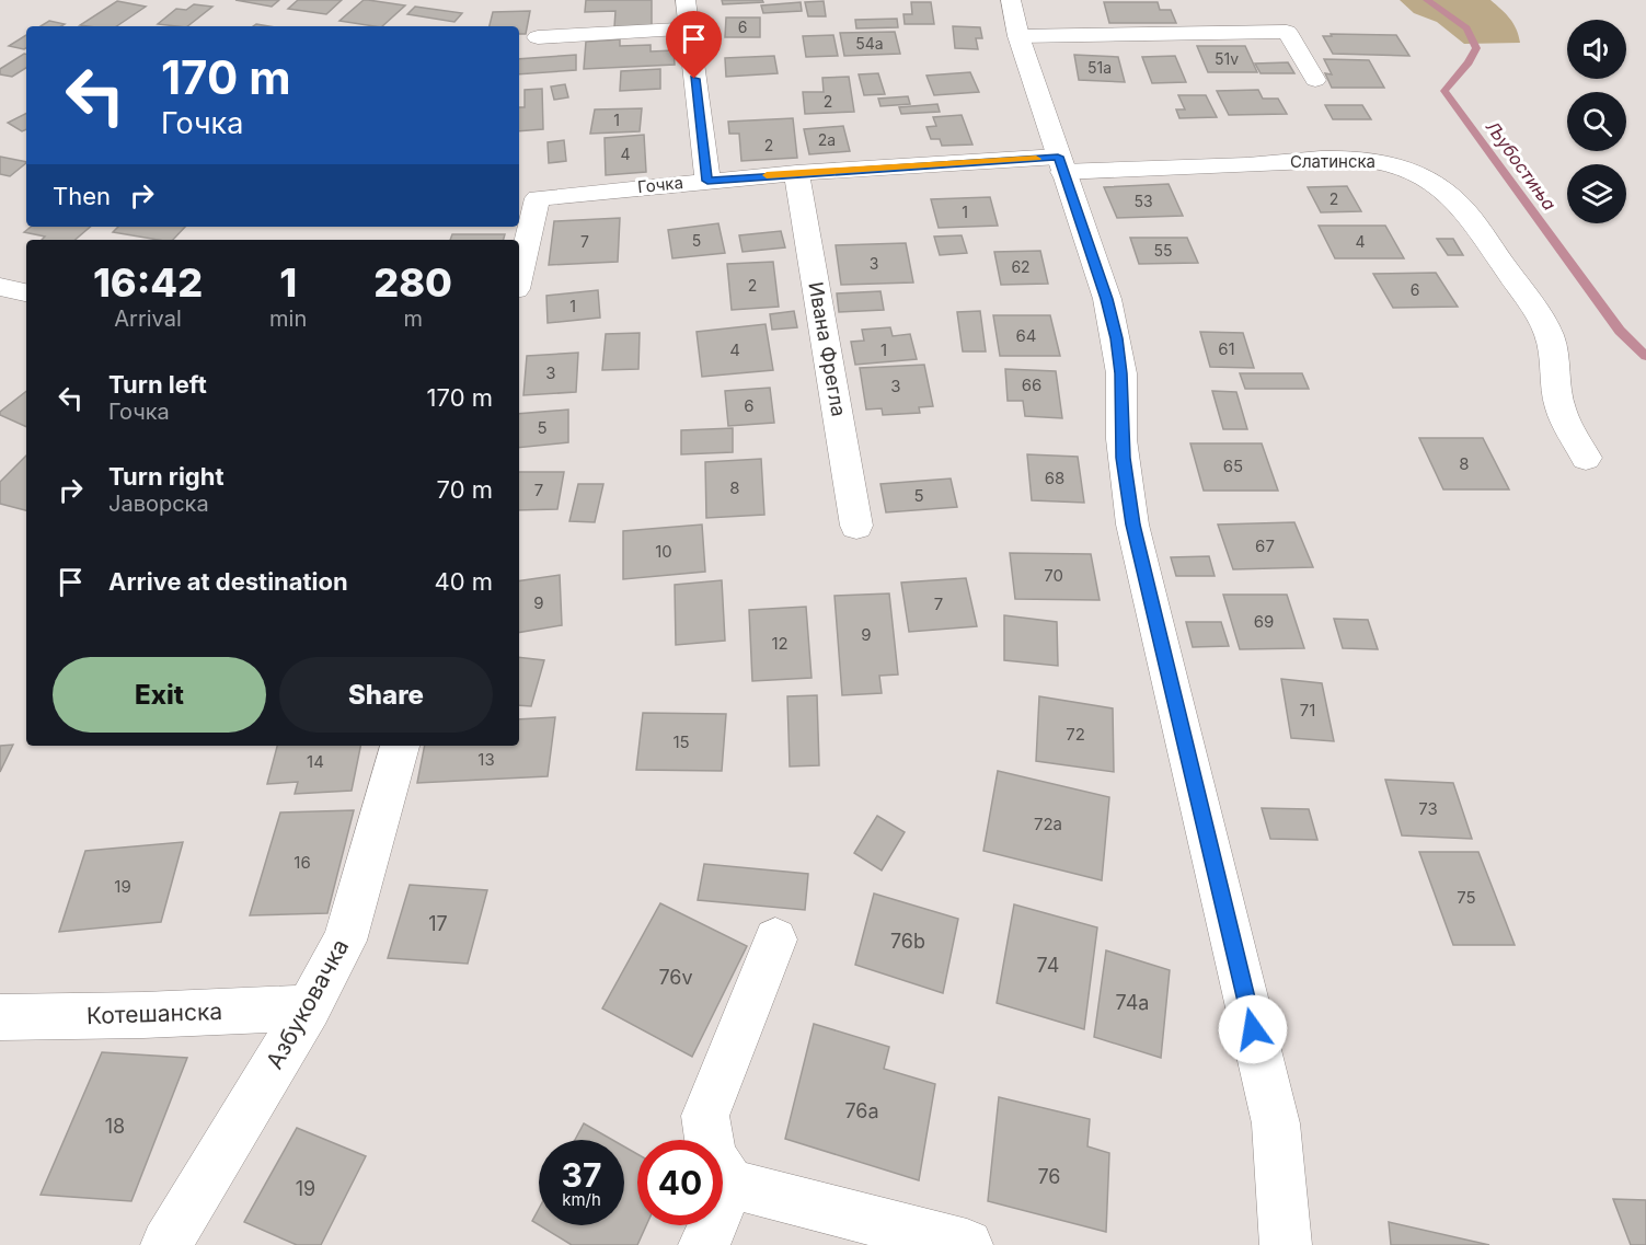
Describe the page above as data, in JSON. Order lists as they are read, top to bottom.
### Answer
{
  "streets": {
    "street": [
      "Слатинска",
      "Гочка",
      "Ивана Фрегла",
      "Азбуковачка",
      "Котешанска"
    ]
  },
  "crossings": [
    ["Слатинска", "Гочка"],
    ["Гочка", "Ивана Фрегла"],
    ["Азбуковачка", "Котешанска"]
  ],
  "water": ["Љубостиња"],
  "house_numbers": [
    "6",
    "54a",
    "51v",
    "51a",
    "2",
    "1",
    "2a",
    "2",
    "4",
    "2",
    "53",
    "1",
    "5",
    "7",
    "4",
    "55",
    "3",
    "62",
    "2",
    "6",
    "1",
    "64",
    "61",
    "4",
    "1",
    "3",
    "66",
    "3",
    "6",
    "5",
    "8",
    "65",
    "68",
    "8",
    "7",
    "5",
    "67",
    "10",
    "70",
    "9",
    "7",
    "69",
    "9",
    "12",
    "71",
    "72",
    "15",
    "13",
    "14",
    "73",
    "72a",
    "16",
    "19",
    "75",
    "17",
    "76b",
    "74",
    "76v",
    "74a",
    "76a",
    "18",
    "76",
    "19"
  ],
  "page": {
    "turn": ["170 m", "Гочка"],
    "then": "Then",
    "eta": [
      "16:42",
      "Arrival",
      "1",
      "min",
      "280",
      "m"
    ],
    "list": [
      {
        "name": "Turn left",
        "note": "Гочка",
        "value": "170 m"
      },
      {
        "name": "Turn right",
        "note": "Јаворска",
        "value": "70 m"
      },
      {
        "name": "Arrive at destination",
        "value": "40 m"
      }
    ],
    "buttons": ["Exit", "Share"],
    "speed": "37 km/h",
    "limit": "40"
  }
}
